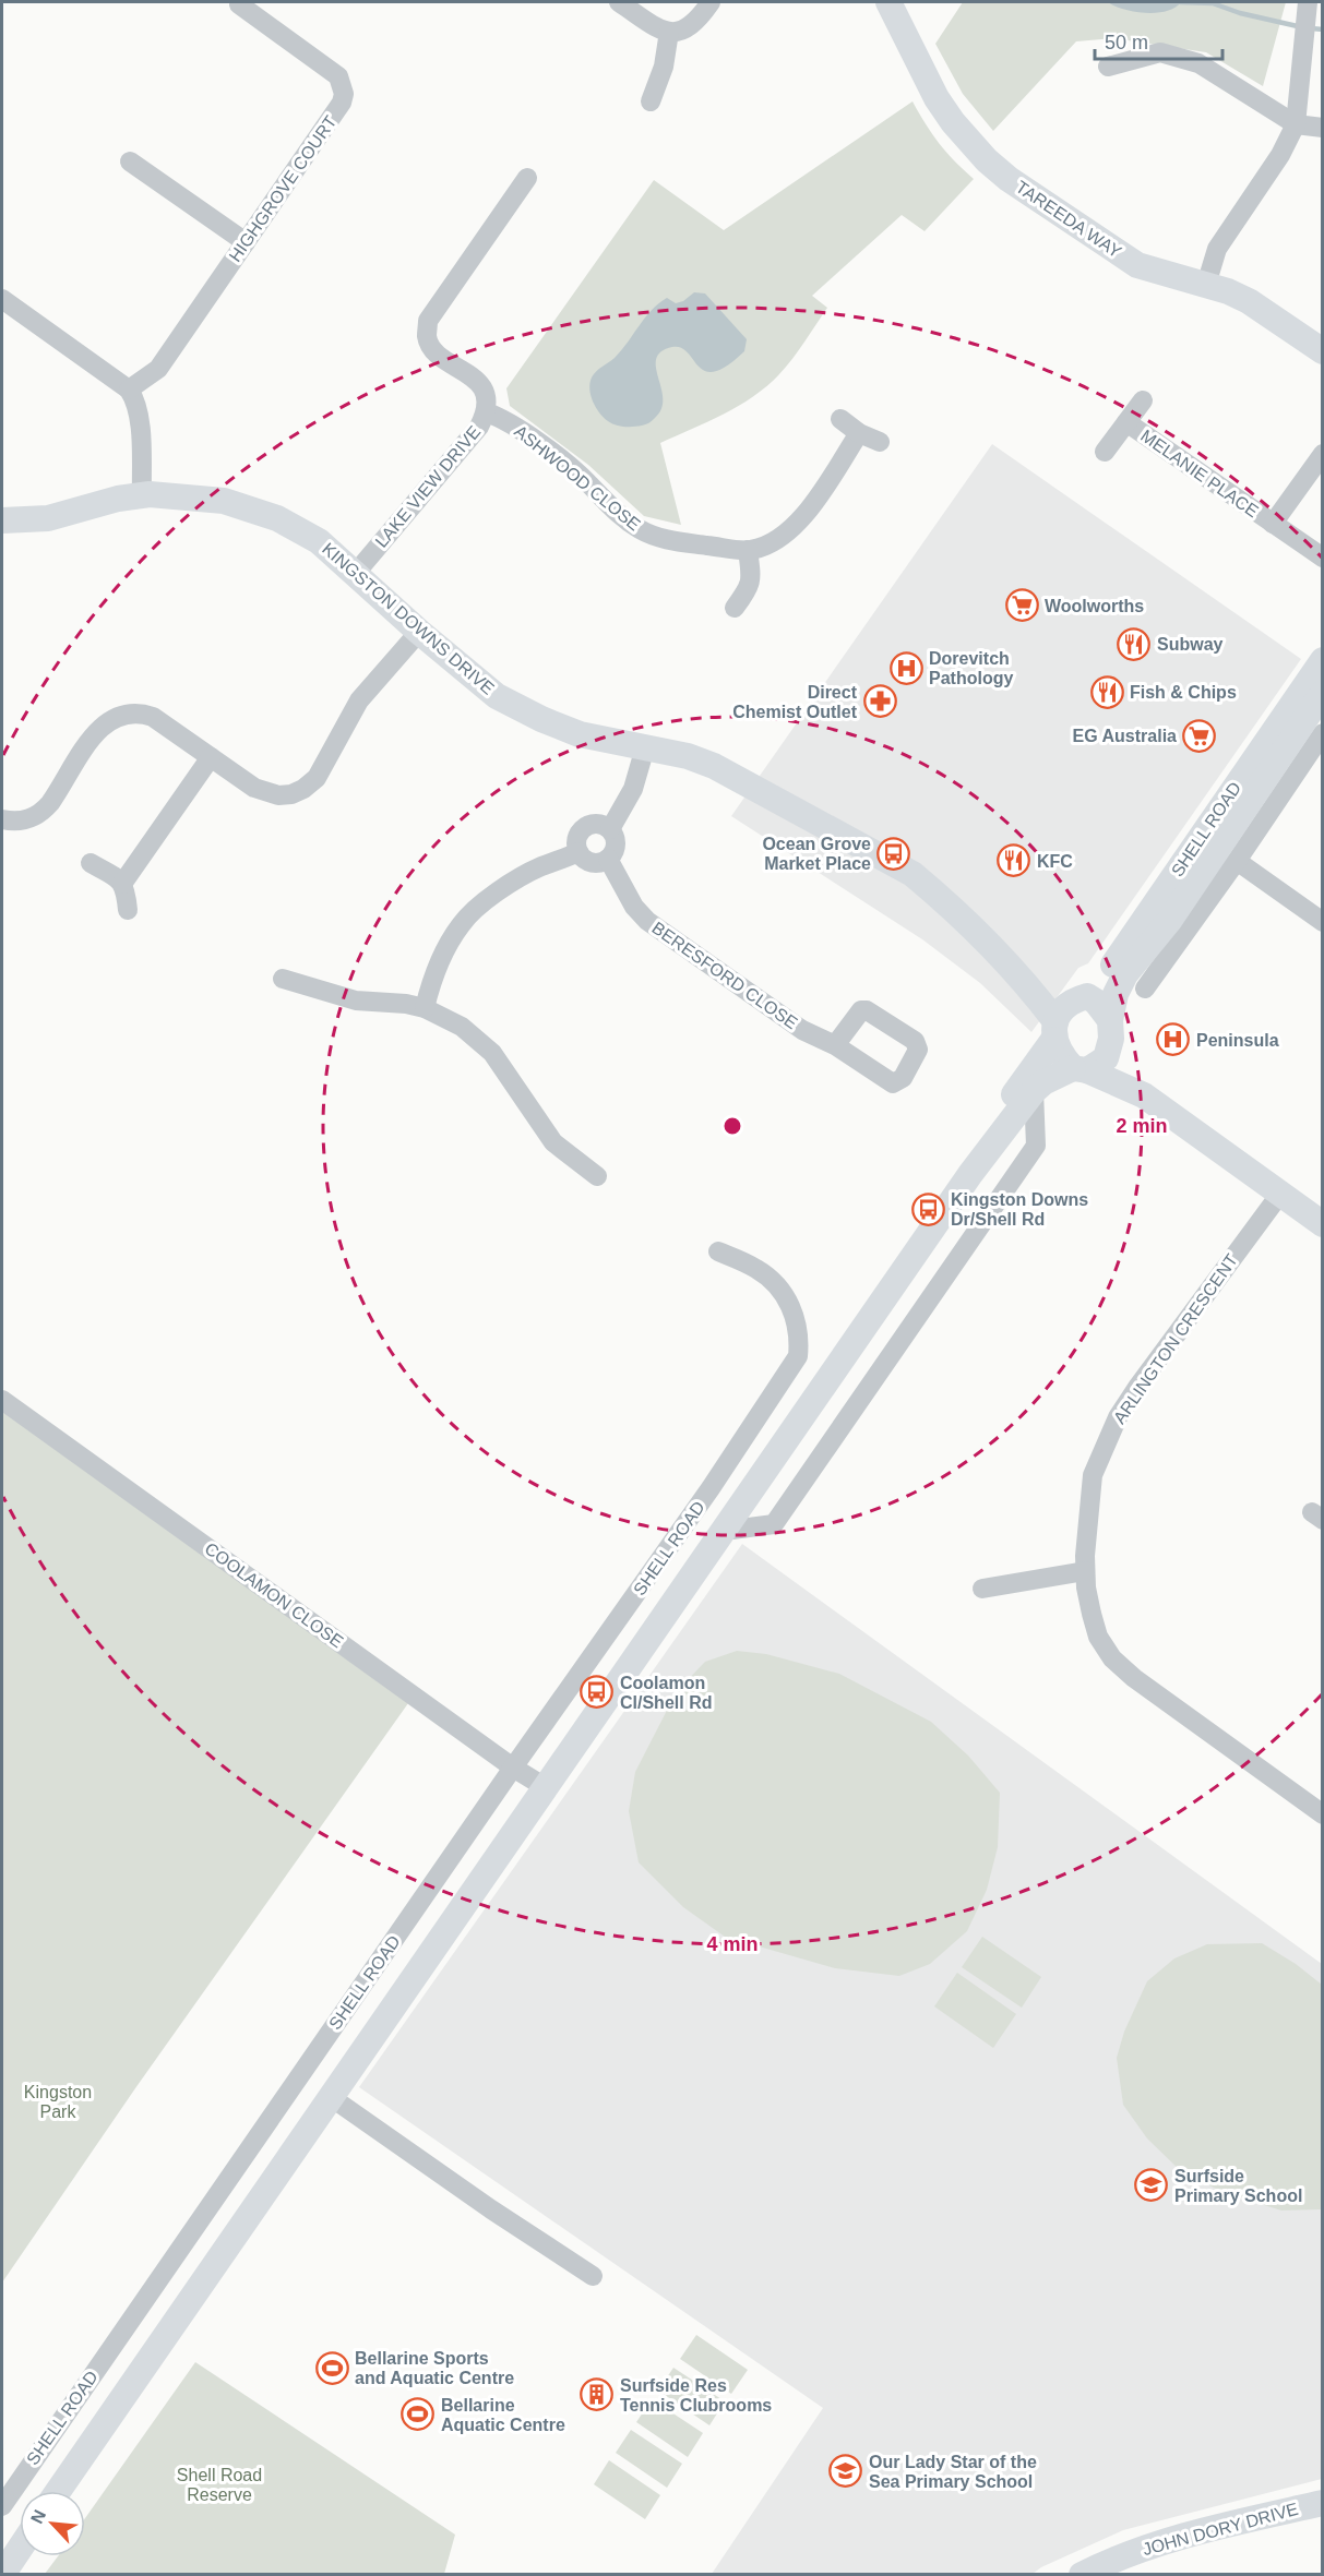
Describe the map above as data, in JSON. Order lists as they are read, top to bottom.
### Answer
{
  "streets": {
    "main road": [
      "TAREEDA WAY",
      "KINGSTON DOWNS DRIVE",
      "SHELL ROAD",
      "JOHN DORY DRIVE"
    ],
    "street": [
      "HIGHGROVE COURT",
      "MELANIE PLACE",
      "ASHWOOD CLOSE",
      "LAKE VIEW DRIVE",
      "BERESFORD CLOSE",
      "ARLINGTON CRESCENT",
      "COOLAMON CLOSE"
    ]
  },
  "crossings": [
    ["ASHWOOD CLOSE", "LAKE VIEW DRIVE"],
    ["LAKE VIEW DRIVE", "KINGSTON DOWNS DRIVE"],
    ["KINGSTON DOWNS DRIVE", "SHELL ROAD"],
    ["SHELL ROAD", "COOLAMON CLOSE"]
  ],
  "parks": ["Kingston Park", "Shell Road Reserve"],
  "places": {
    "supermarket": ["Woolworths", "EG Australia"],
    "restaurant": ["Subway", "Fish & Chips", "KFC"],
    "hospital": ["Dorevitch Pathology", "Peninsula"],
    "pharmacy": ["Direct Chemist Outlet"],
    "bus stop": ["Ocean Grove Market Place", "Kingston Downs Dr/Shell Rd", "Coolamon Cl/Shell Rd"],
    "school or university": ["Surfside Primary School", "Our Lady Star of the Sea Primary School"],
    "sports": ["Bellarine Sports and Aquatic Centre", "Bellarine Aquatic Centre"],
    "building": ["Surfside Res Tennis Clubrooms"]
  },
  "scale_bar": "50 m",
  "north": "top left",
  "rings": ["2 min", "4 min"]
}
